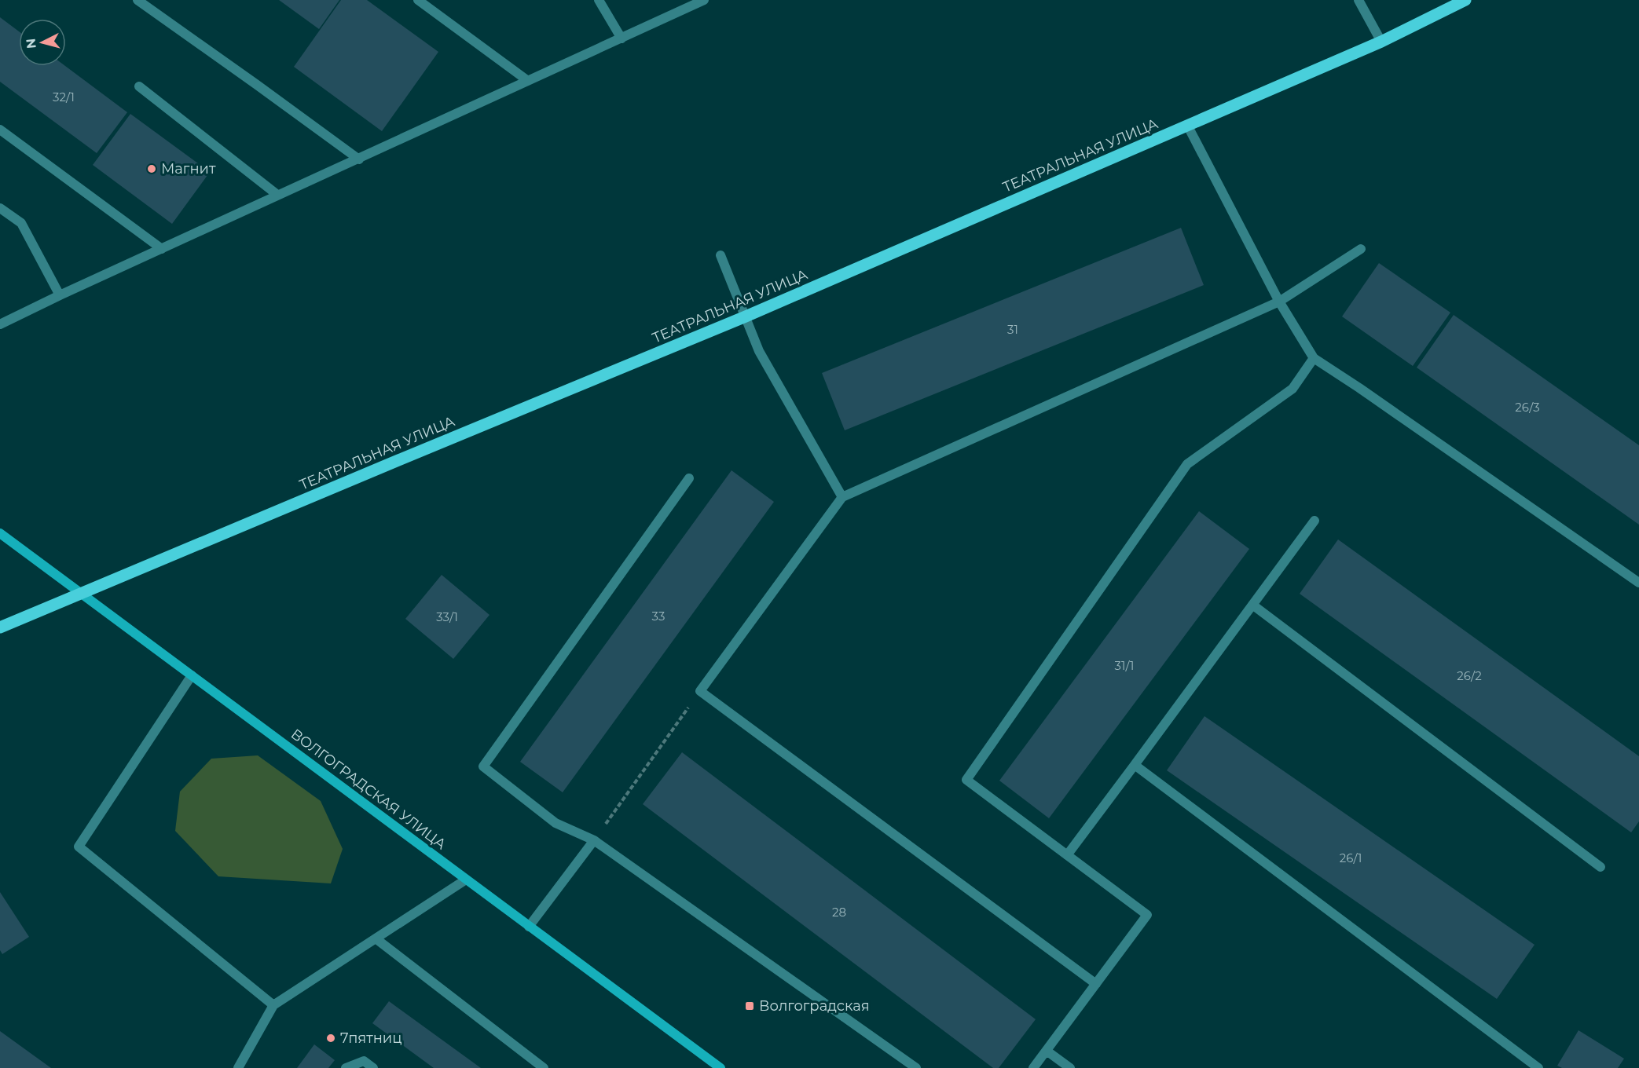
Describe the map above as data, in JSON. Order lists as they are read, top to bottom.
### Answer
{
  "streets": {
    "main road": ["ТЕАТРАЛЬНАЯ УЛИЦА", "ВОЛГОГРАДСКАЯ УЛИЦА"]
  },
  "crossings": [
    ["ТЕАТРАЛЬНАЯ УЛИЦА", "ВОЛГОГРАДСКАЯ УЛИЦА"]
  ],
  "places": {
    "other": ["Магнит", "7пятниц"],
    "transit": ["Волгоградская"]
  },
  "house_numbers": [
    "32/1",
    "31",
    "26/3",
    "33",
    "33/1",
    "31/1",
    "26/2",
    "26/1",
    "28"
  ],
  "north": "left"
}
